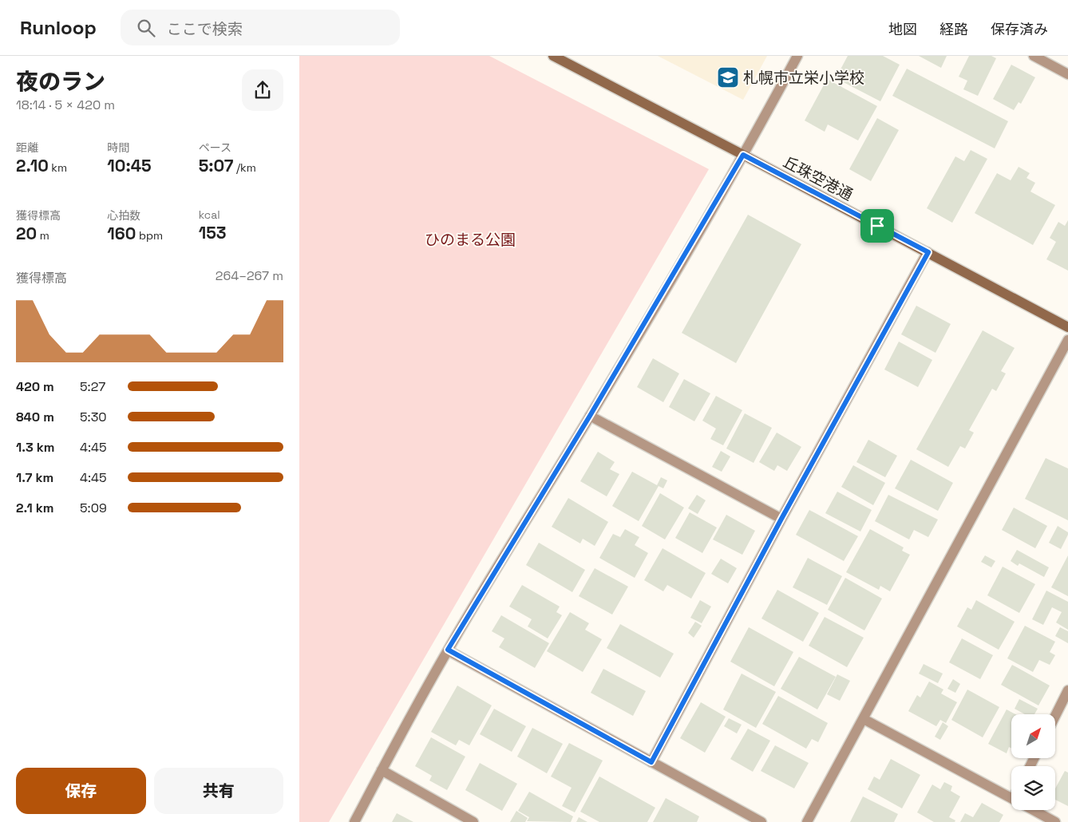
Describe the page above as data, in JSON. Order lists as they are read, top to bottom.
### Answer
{
  "streets": {
    "main road": ["丘珠空港通"]
  },
  "parks": ["ひのまる公園"],
  "places": {
    "school or university": ["札幌市立栄小学校"]
  },
  "north": "top right",
  "page": {
    "header": "Runloop",
    "search": "ここで検索",
    "nav": ["地図", "経路", "保存済み"],
    "heading": ["夜のラン", "18:14 · 5 × 420 m"],
    "stats": [
      ["距離", "2.10 km"],
      ["時間", "10:45"],
      ["ペース", "5:07 /km"],
      ["獲得標高", "20 m"],
      ["心拍数", "160 bpm"],
      ["kcal", "153"]
    ],
    "chart": ["獲得標高", "264–267 m"],
    "list": [
      {
        "name": "420 m",
        "note": "5:27"
      },
      {
        "name": "840 m",
        "note": "5:30"
      },
      {
        "name": "1.3 km",
        "note": "4:45"
      },
      {
        "name": "1.7 km",
        "note": "4:45"
      },
      {
        "name": "2.1 km",
        "note": "5:09"
      }
    ],
    "buttons": ["保存", "共有"]
  }
}
